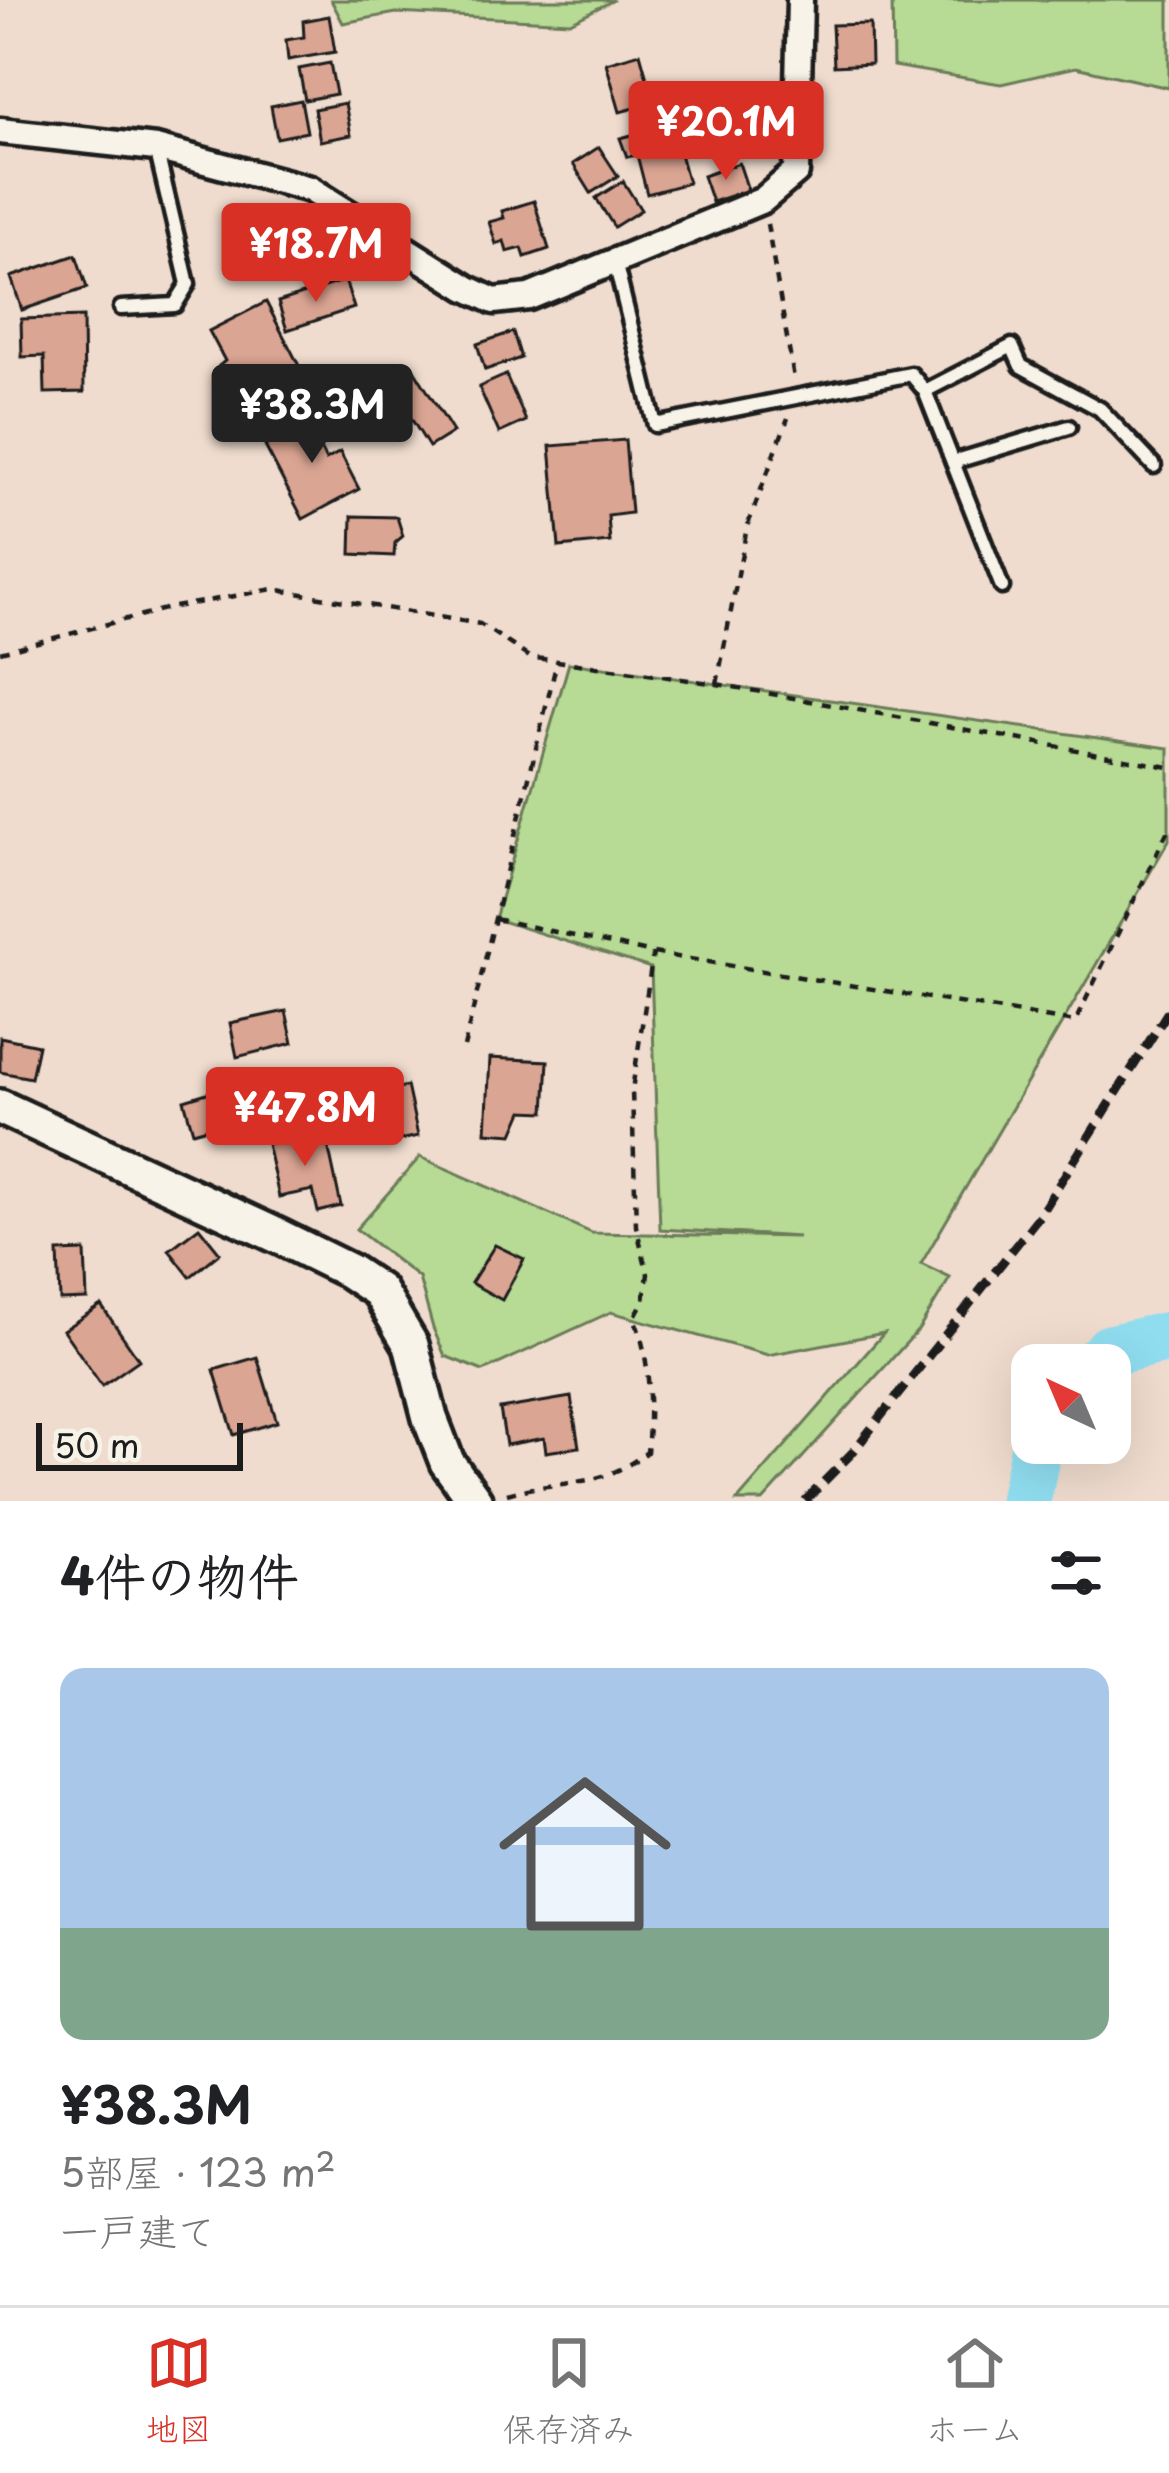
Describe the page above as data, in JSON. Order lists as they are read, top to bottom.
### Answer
{
  "scale_bar": "50 m",
  "north": "top left",
  "page": {
    "price": [
      "¥20.1M",
      "¥18.7M",
      "¥38.3M",
      "¥47.8M"
    ],
    "scale": "50 m",
    "heading": "4件の物件",
    "list": [
      {
        "name": "¥38.3M",
        "note": "5部屋 · 123 m² · 一戸建て"
      }
    ],
    "tabs": ["地図", "保存済み", "ホーム"]
  }
}
